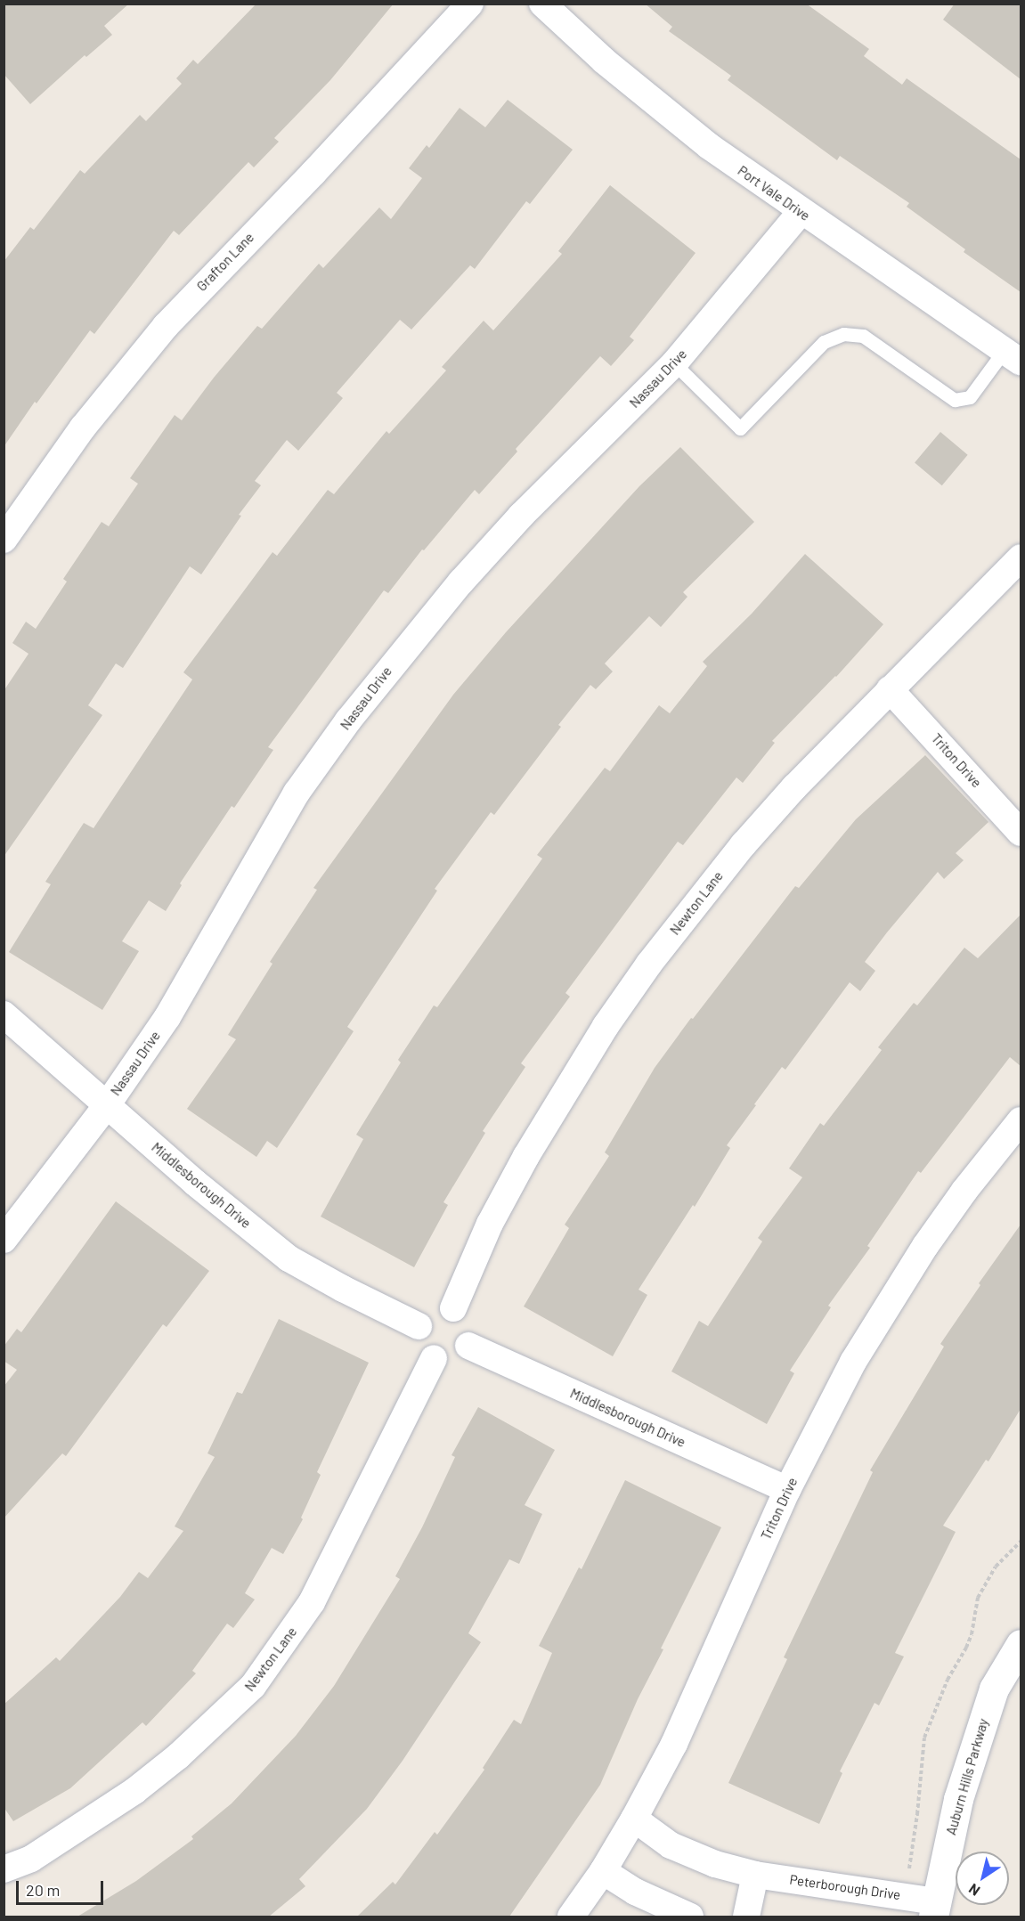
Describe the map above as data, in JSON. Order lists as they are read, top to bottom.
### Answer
{
  "streets": {
    "street": [
      "Port Vale Drive",
      "Grafton Lane",
      "Nassau Drive",
      "Triton Drive",
      "Newton Lane",
      "Middlesborough Drive",
      "Auburn Hills Parkway",
      "Peterborough Drive"
    ]
  },
  "crossings": [
    ["Port Vale Drive", "Nassau Drive"],
    ["Nassau Drive", "Middlesborough Drive"],
    ["Triton Drive", "Newton Lane"],
    ["Triton Drive", "Middlesborough Drive"],
    ["Triton Drive", "Peterborough Drive"],
    ["Newton Lane", "Middlesborough Drive"],
    ["Auburn Hills Parkway", "Peterborough Drive"]
  ],
  "scale_bar": "20 m",
  "north": "bottom left"
}
